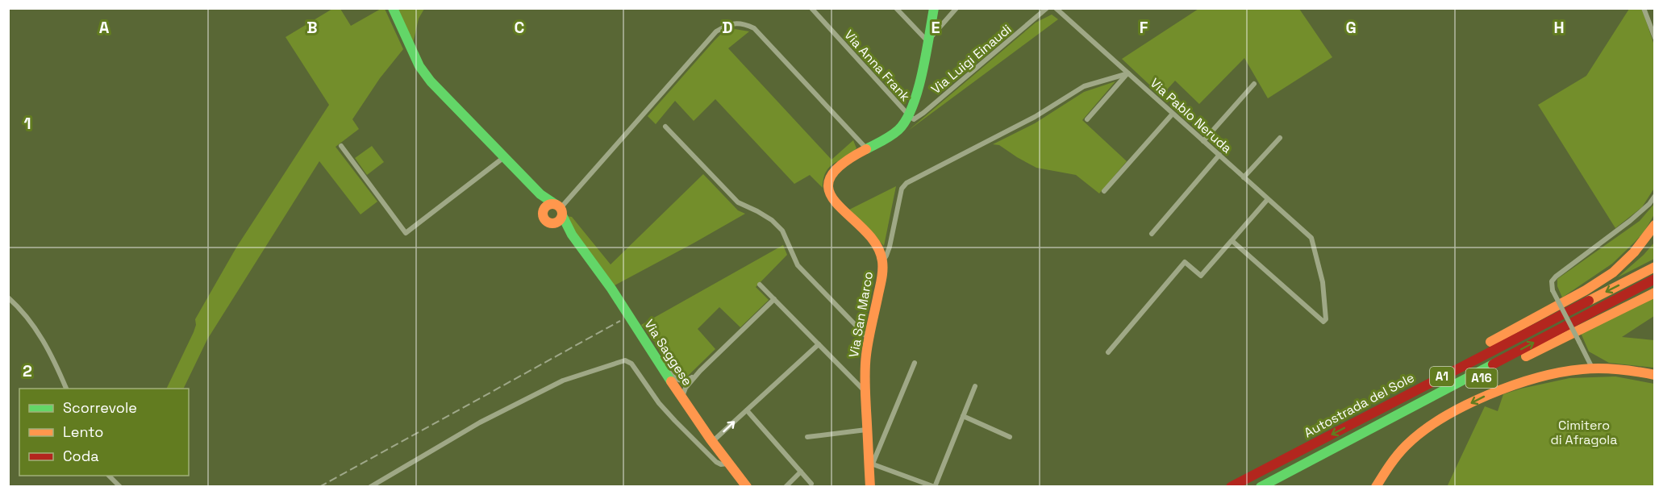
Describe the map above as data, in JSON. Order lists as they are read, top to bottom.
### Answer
{
  "streets": {
    "main road": [
      "Via San Marco",
      "Via Saggese",
      "A1",
      "A16",
      "Autostrada del Sole"
    ],
    "street": ["Via Luigi Einaudi", "Via Anna Frank", "Via Pablo Neruda"]
  },
  "crossings": [
    ["Via Luigi Einaudi", "Via Anna Frank"],
    ["Via Luigi Einaudi", "Via San Marco"],
    ["Via Anna Frank", "Via San Marco"],
    ["A16", "Autostrada del Sole"]
  ],
  "parks": ["Cimitero di Afragola"],
  "legend": ["Scorrevole", "Lento", "Coda"],
  "grid": {
    "columns": [
      "A",
      "B",
      "C",
      "D",
      "E",
      "F",
      "G",
      "H"
    ],
    "rows": ["1", "2"]
  }
}
